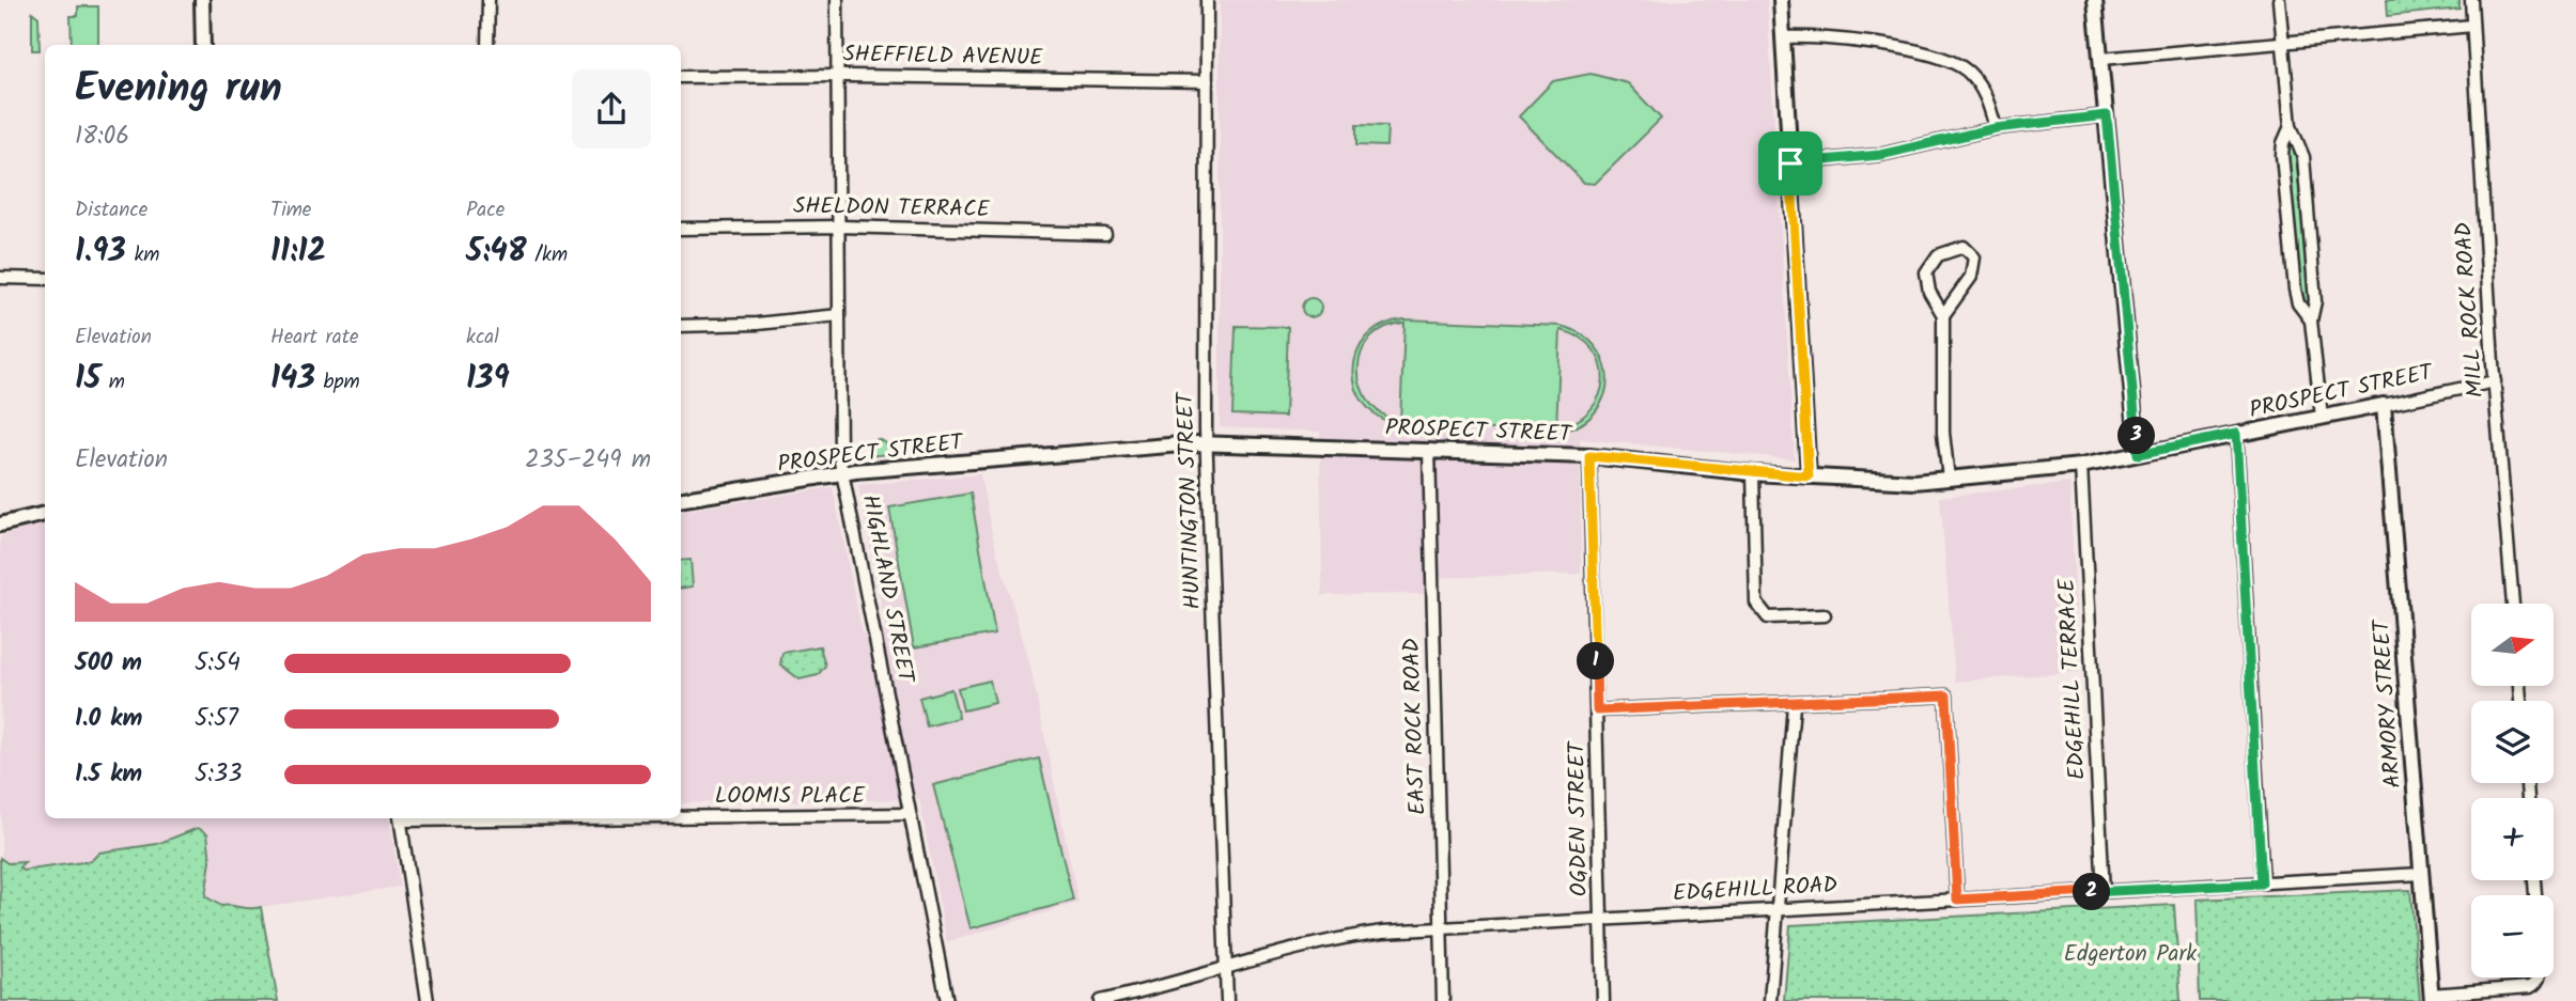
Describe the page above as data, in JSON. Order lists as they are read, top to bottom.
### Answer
{
  "streets": {
    "main road": ["PROSPECT STREET", "ARMORY STREET"],
    "street": [
      "SHEFFIELD AVENUE",
      "SHELDON TERRACE",
      "MILL ROCK ROAD",
      "HUNTINGTON STREET",
      "HIGHLAND STREET",
      "EDGEHILL TERRACE",
      "EAST ROCK ROAD",
      "LOOMIS PLACE",
      "OGDEN STREET",
      "EDGEHILL ROAD"
    ]
  },
  "crossings": [
    ["SHEFFIELD AVENUE", "HUNTINGTON STREET"],
    ["SHEFFIELD AVENUE", "HIGHLAND STREET"],
    ["SHELDON TERRACE", "HIGHLAND STREET"],
    ["MILL ROCK ROAD", "PROSPECT STREET"],
    ["PROSPECT STREET", "HUNTINGTON STREET"],
    ["PROSPECT STREET", "HIGHLAND STREET"],
    ["PROSPECT STREET", "EDGEHILL TERRACE"],
    ["PROSPECT STREET", "ARMORY STREET"],
    ["PROSPECT STREET", "EAST ROCK ROAD"],
    ["PROSPECT STREET", "OGDEN STREET"],
    ["HUNTINGTON STREET", "EDGEHILL ROAD"],
    ["HIGHLAND STREET", "LOOMIS PLACE"],
    ["EDGEHILL TERRACE", "EDGEHILL ROAD"],
    ["ARMORY STREET", "EDGEHILL ROAD"],
    ["EAST ROCK ROAD", "EDGEHILL ROAD"],
    ["OGDEN STREET", "EDGEHILL ROAD"]
  ],
  "parks": ["Edgerton Park"],
  "north": "right",
  "page": {
    "heading": ["Evening run", "18:06"],
    "stats": [
      ["Distance", "1.93 km"],
      ["Time", "11:12"],
      ["Pace", "5:48 /km"],
      ["Elevation", "15 m"],
      ["Heart rate", "143 bpm"],
      ["kcal", "139"]
    ],
    "pins": ["3", "1", "2"],
    "chart": ["Elevation", "235–249 m"],
    "map_buttons": ["+", "−"],
    "list": [
      {
        "name": "500 m",
        "note": "5:54"
      },
      {
        "name": "1.0 km",
        "note": "5:57"
      },
      {
        "name": "1.5 km",
        "note": "5:33"
      }
    ]
  }
}
